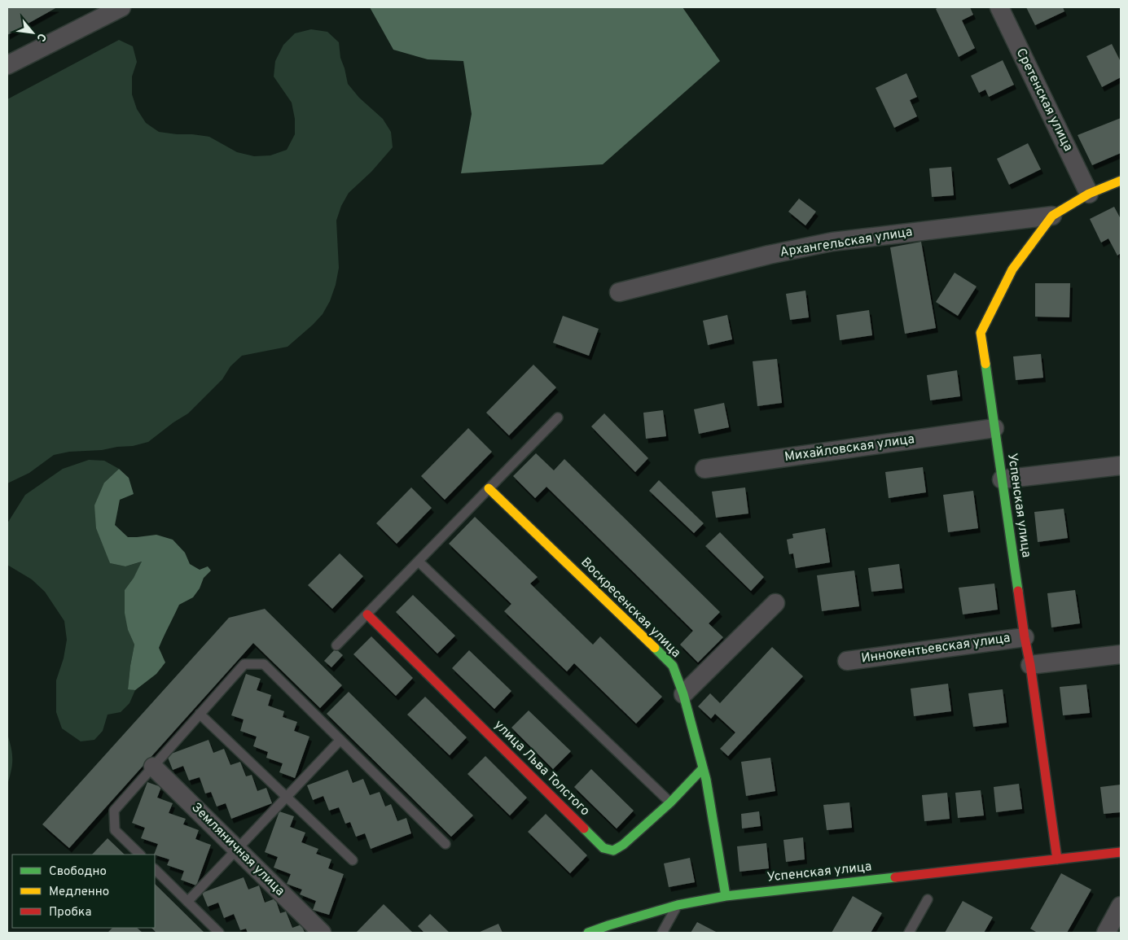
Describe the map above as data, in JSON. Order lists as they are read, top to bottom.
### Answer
{
  "streets": {
    "street": [
      "Сретенская улица",
      "Архангельская улица",
      "Михайловская улица",
      "Успенская улица",
      "Воскресенская улица",
      "Иннокентьевская улица",
      "улица Льва Толстого",
      "Земляничная улица"
    ]
  },
  "crossings": [
    ["Сретенская улица", "Успенская улица"],
    ["Архангельская улица", "Успенская улица"],
    ["Михайловская улица", "Успенская улица"],
    ["Успенская улица", "Воскресенская улица"],
    ["Успенская улица", "Иннокентьевская улица"],
    ["Воскресенская улица", "улица Льва Толстого"]
  ],
  "legend": ["Свободно", "Медленно", "Пробка"],
  "north": "bottom right"
}
